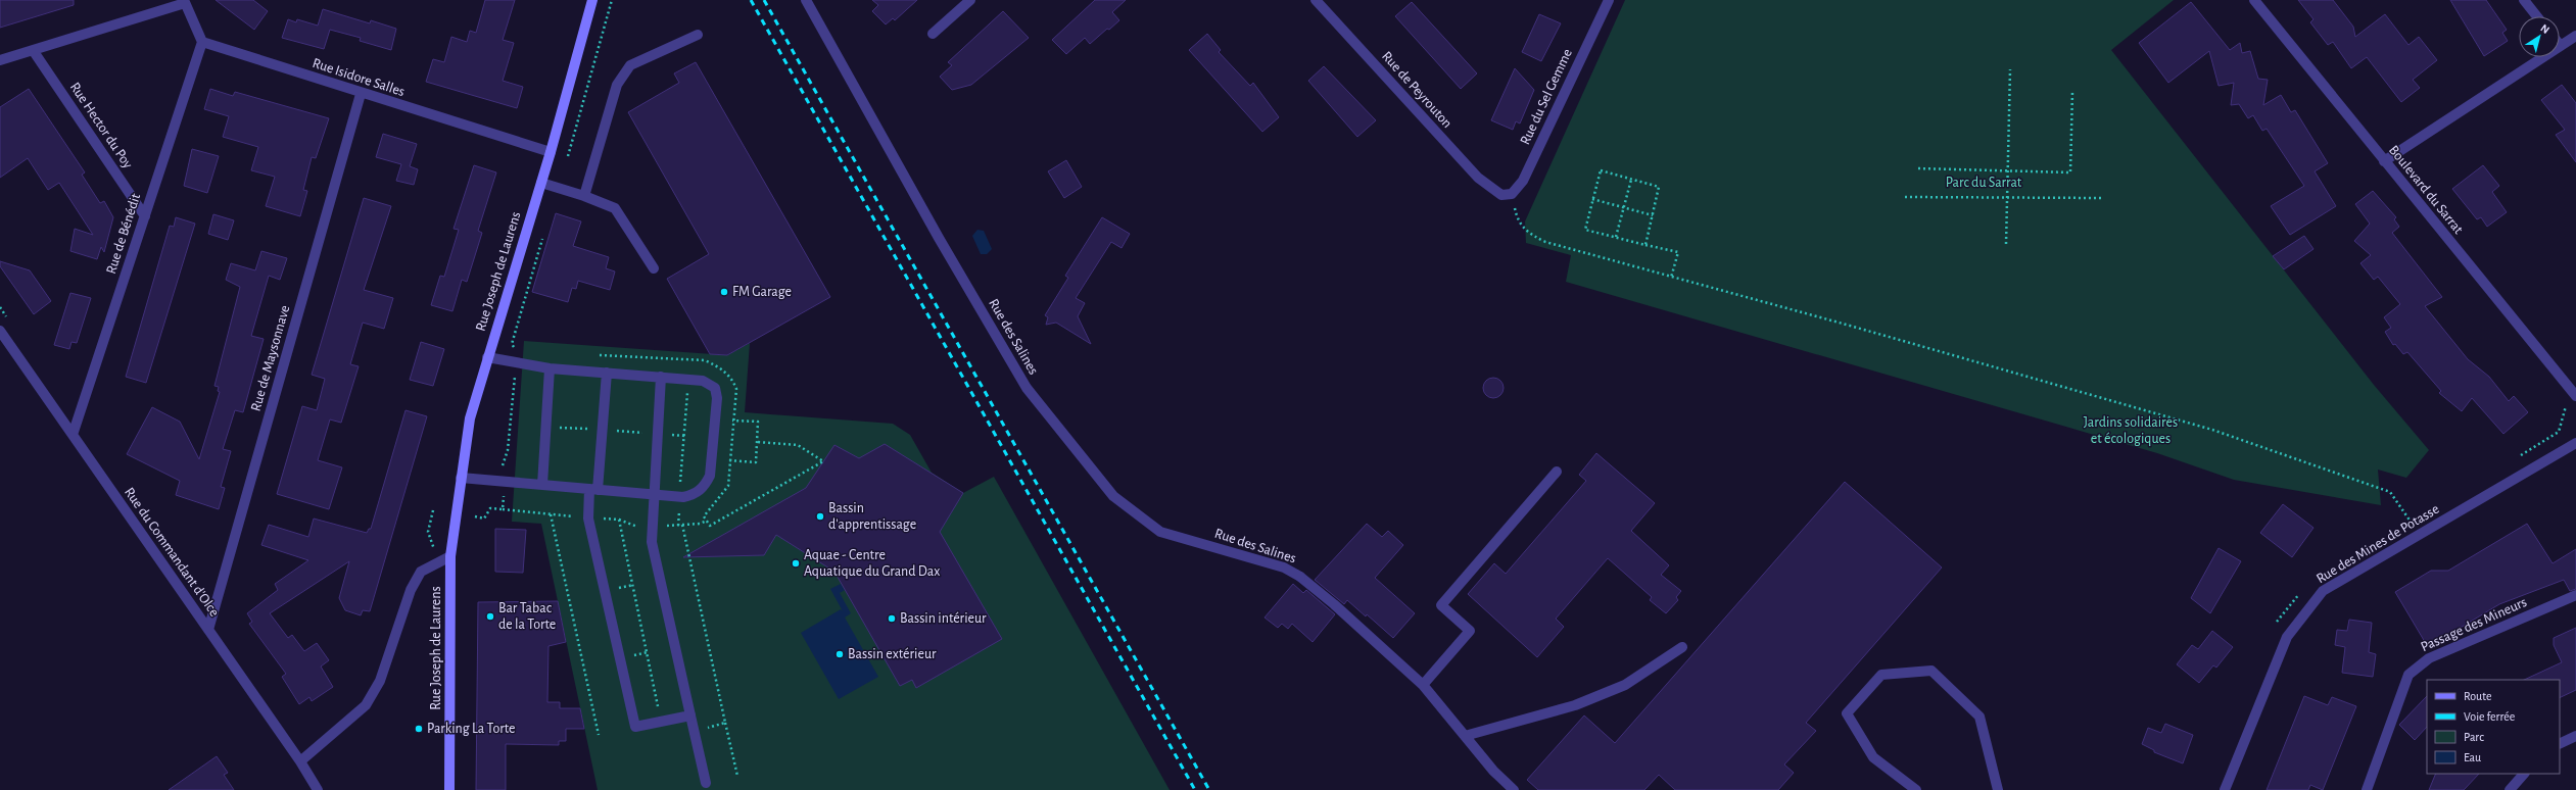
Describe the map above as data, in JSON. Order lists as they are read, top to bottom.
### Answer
{
  "streets": {
    "main road": ["Rue Joseph de Laurens"],
    "street": [
      "Rue Isidore Salles",
      "Rue de Peyrouton",
      "Rue du Sel Gemme",
      "Rue Hector du Poy",
      "Boulevard du Sarrat",
      "Rue de Bénédit",
      "Rue des Salines",
      "Rue de Maysonnave",
      "Rue des Mines de Potasse",
      "Rue du Commandant d'Olce",
      "Passage des Mineurs"
    ]
  },
  "crossings": [
    ["Rue Isidore Salles", "Rue de Bénédit"],
    ["Rue Isidore Salles", "Rue Joseph de Laurens"],
    ["Rue Isidore Salles", "Rue de Maysonnave"],
    ["Rue de Peyrouton", "Rue du Sel Gemme"],
    ["Rue Hector du Poy", "Rue de Bénédit"],
    ["Rue de Bénédit", "Rue du Commandant d'Olce"],
    ["Rue Joseph de Laurens", "Rue du Commandant d'Olce"],
    ["Rue de Maysonnave", "Rue du Commandant d'Olce"]
  ],
  "parks": ["Parc du Sarrat", "Jardins solidaires et écologiques"],
  "places": [
    "FM Garage",
    "Bassin d'apprentissage",
    "Aquae - Centre Aquatique du Grand Dax",
    "Bar Tabac de la Torte",
    "Bassin intérieur",
    "Bassin extérieur",
    "Parking La Torte"
  ],
  "legend": [
    "Route",
    "Voie ferrée",
    "Parc",
    "Eau"
  ],
  "north": "top right"
}
